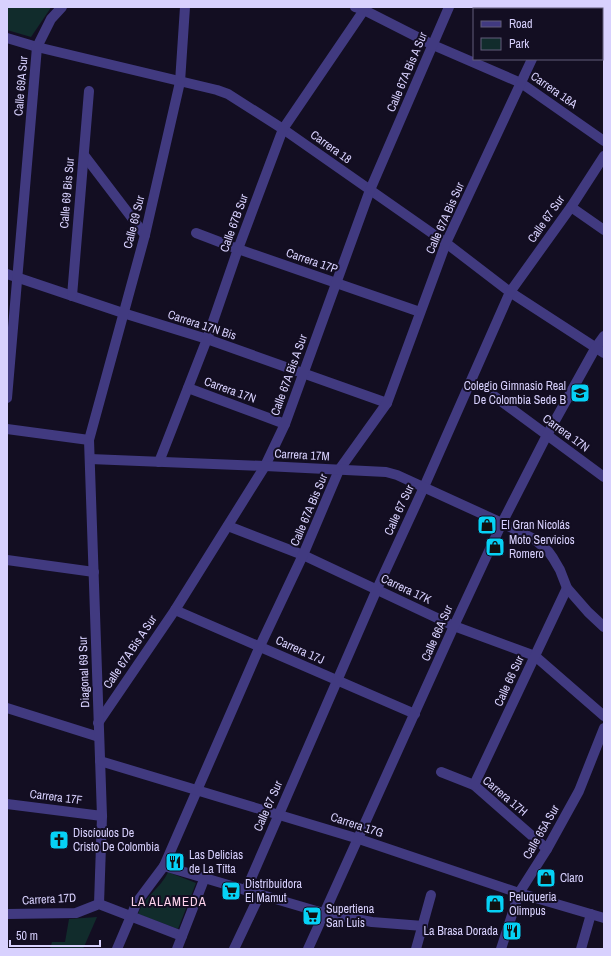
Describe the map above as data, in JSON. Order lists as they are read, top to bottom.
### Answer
{
  "streets": {
    "street": [
      "Calle 67A Bis A Sur",
      "Calle 69A Sur",
      "Carrera 18A",
      "Carrera 18",
      "Calle 69 Bis Sur",
      "Calle 67A Bis Sur",
      "Calle 67 Sur",
      "Calle 69 Sur",
      "Calle 67B Sur",
      "Carrera 17P",
      "Carrera 17N Bis",
      "Carrera 17N",
      "Carrera 17M",
      "Carrera 17K",
      "Calle 66A Sur",
      "Carrera 17J",
      "Diagonal 69 Sur",
      "Calle 66 Sur",
      "Carrera 17H",
      "Carrera 17F",
      "Carrera 17G",
      "Calle 65A Sur",
      "Carrera 17D"
    ]
  },
  "crossings": [
    ["Calle 67A Bis A Sur", "Carrera 18A"],
    ["Calle 67A Bis A Sur", "Carrera 18"],
    ["Calle 67A Bis A Sur", "Carrera 17P"],
    ["Calle 67A Bis A Sur", "Carrera 17N Bis"],
    ["Calle 67A Bis A Sur", "Carrera 17N"],
    ["Calle 67A Bis A Sur", "Carrera 17M"],
    ["Calle 67A Bis A Sur", "Carrera 17K"],
    ["Calle 67A Bis A Sur", "Carrera 17J"],
    ["Calle 67A Bis A Sur", "Diagonal 69 Sur"],
    ["Calle 69A Sur", "Carrera 18"],
    ["Calle 69A Sur", "Carrera 17N Bis"],
    ["Carrera 18A", "Calle 67A Bis Sur"],
    ["Carrera 18A", "Calle 67B Sur"],
    ["Carrera 18", "Calle 67A Bis Sur"],
    ["Carrera 18", "Calle 67 Sur"],
    ["Carrera 18", "Calle 69 Sur"],
    ["Carrera 18", "Calle 67B Sur"],
    ["Carrera 18", "Calle 66A Sur"],
    ["Calle 69 Bis Sur", "Carrera 17N Bis"],
    ["Calle 67A Bis Sur", "Carrera 17P"],
    ["Calle 67A Bis Sur", "Carrera 17N Bis"],
    ["Calle 67A Bis Sur", "Carrera 17M"],
    ["Calle 67A Bis Sur", "Carrera 17K"],
    ["Calle 67A Bis Sur", "Carrera 17J"],
    ["Calle 67A Bis Sur", "Carrera 17G"],
    ["Calle 67 Sur", "Carrera 17M"],
    ["Calle 67 Sur", "Carrera 17K"],
    ["Calle 67 Sur", "Carrera 17J"],
    ["Calle 67 Sur", "Carrera 17G"],
    ["Calle 69 Sur", "Carrera 17N Bis"],
    ["Calle 69 Sur", "Diagonal 69 Sur"],
    ["Calle 67B Sur", "Carrera 17P"],
    ["Calle 67B Sur", "Carrera 17N Bis"],
    ["Calle 67B Sur", "Carrera 17N"],
    ["Calle 67B Sur", "Carrera 17M"],
    ["Carrera 17N", "Calle 66A Sur"],
    ["Carrera 17M", "Calle 66A Sur"],
    ["Carrera 17M", "Diagonal 69 Sur"],
    ["Carrera 17M", "Calle 66 Sur"],
    ["Carrera 17K", "Calle 66A Sur"],
    ["Carrera 17K", "Calle 66 Sur"],
    ["Calle 66A Sur", "Carrera 17J"],
    ["Calle 66A Sur", "Carrera 17G"],
    ["Diagonal 69 Sur", "Carrera 17F"],
    ["Diagonal 69 Sur", "Carrera 17G"],
    ["Diagonal 69 Sur", "Carrera 17D"],
    ["Calle 66 Sur", "Carrera 17H"],
    ["Carrera 17H", "Calle 65A Sur"],
    ["Carrera 17G", "Calle 65A Sur"]
  ],
  "districts": ["LA ALAMEDA"],
  "places": {
    "school or university": ["Colegio Gimnasio Real De Colombia Sede B"],
    "shop": [
      "El Gran Nicolás",
      "Moto Servicios Romero",
      "Claro",
      "Peluqueria Olimpus"
    ],
    "church": ["Discíoulos De Cristo De Colombia"],
    "restaurant": ["Las Delicias de La Títta", "La Brasa Dorada"],
    "supermarket": ["Distribuidora El Mamut", "Supertiena San Luis"]
  },
  "legend": ["Road", "Park"],
  "scale_bar": "50 m"
}
